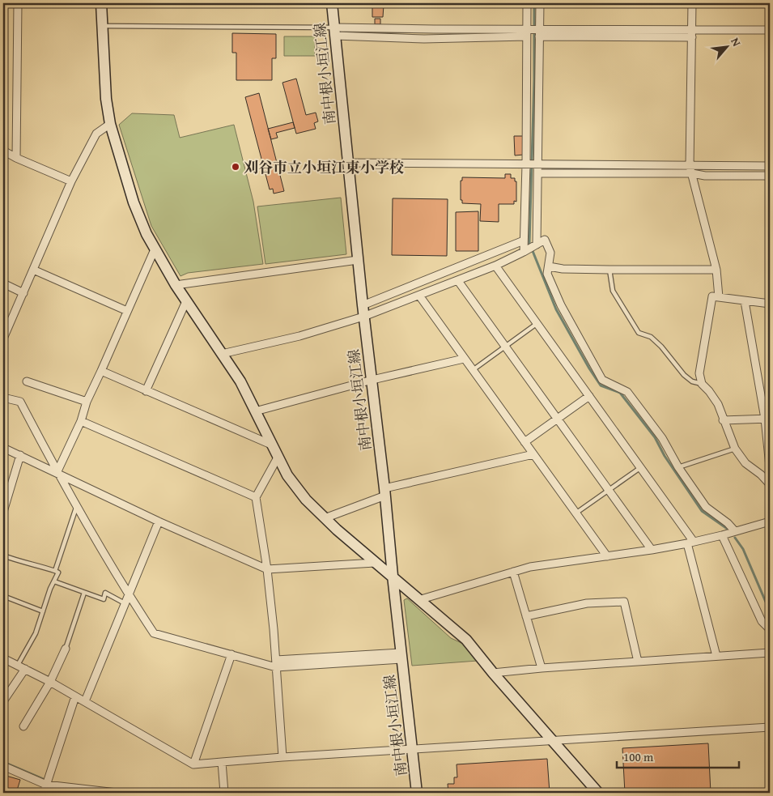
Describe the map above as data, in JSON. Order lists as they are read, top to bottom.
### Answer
{
  "streets": {
    "street": ["南中根小垣江線"]
  },
  "places": ["刈谷市立小垣江東小学校"],
  "scale_bar": "100 m",
  "north": "top right"
}
